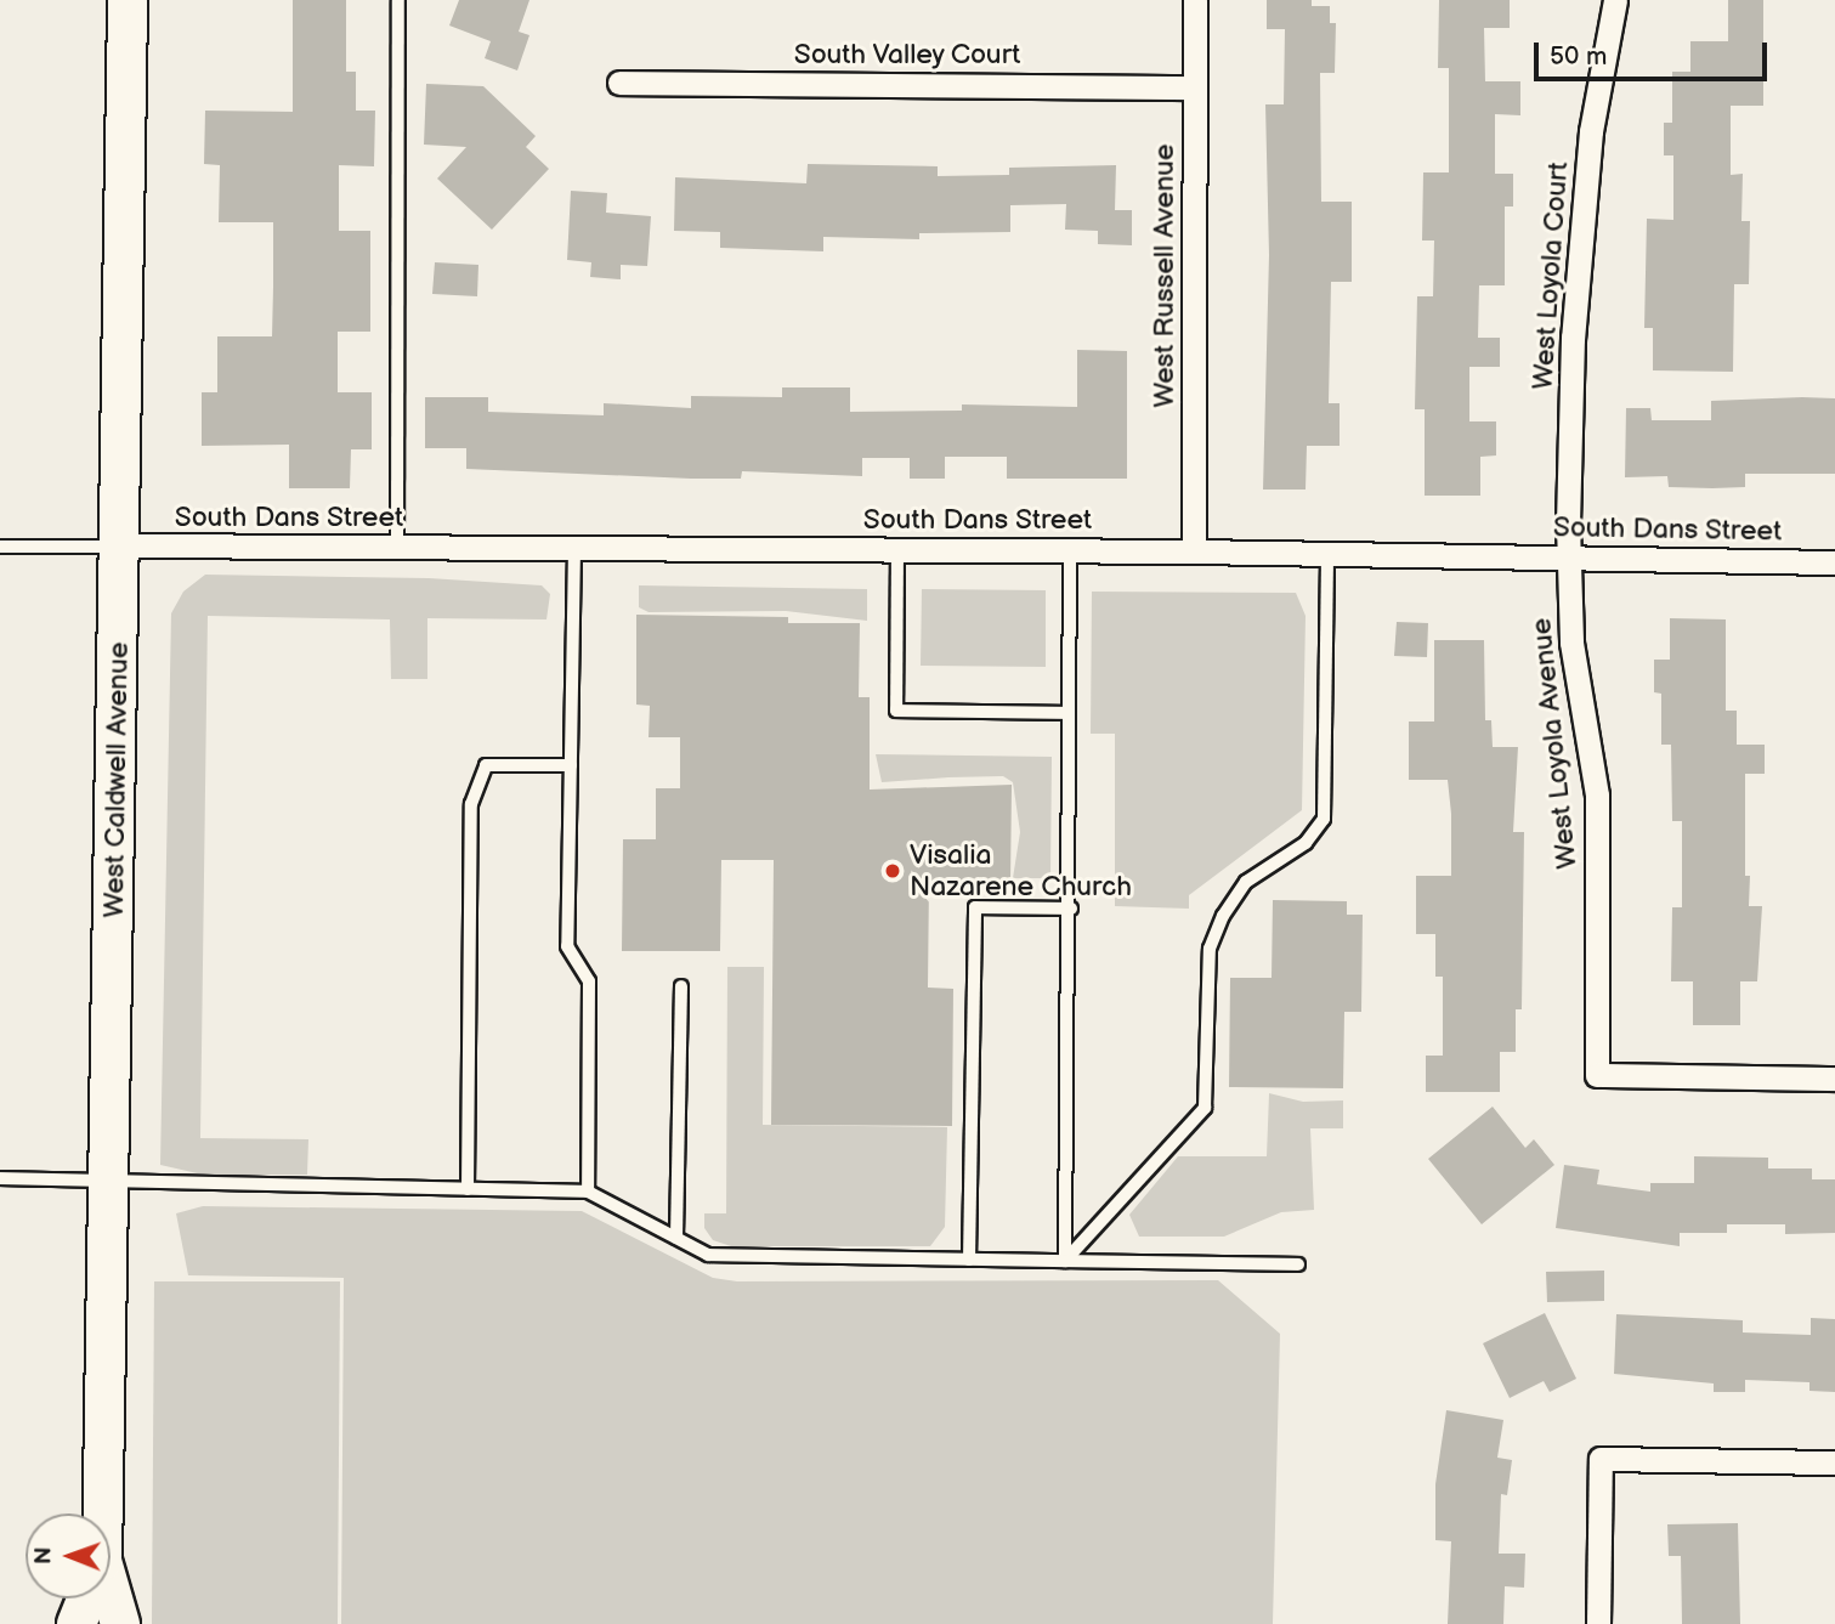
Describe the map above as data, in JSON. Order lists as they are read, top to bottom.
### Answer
{
  "streets": {
    "main road": ["West Caldwell Avenue"],
    "street": [
      "South Valley Court",
      "West Russell Avenue",
      "West Loyola Court",
      "South Dans Street",
      "West Loyola Avenue"
    ]
  },
  "crossings": [
    ["South Valley Court", "West Russell Avenue"],
    ["West Russell Avenue", "South Dans Street"],
    ["West Loyola Court", "South Dans Street"],
    ["West Loyola Court", "West Loyola Avenue"],
    ["South Dans Street", "West Loyola Avenue"],
    ["South Dans Street", "West Caldwell Avenue"]
  ],
  "places": ["Visalia Nazarene Church"],
  "scale_bar": "50 m",
  "north": "left"
}
